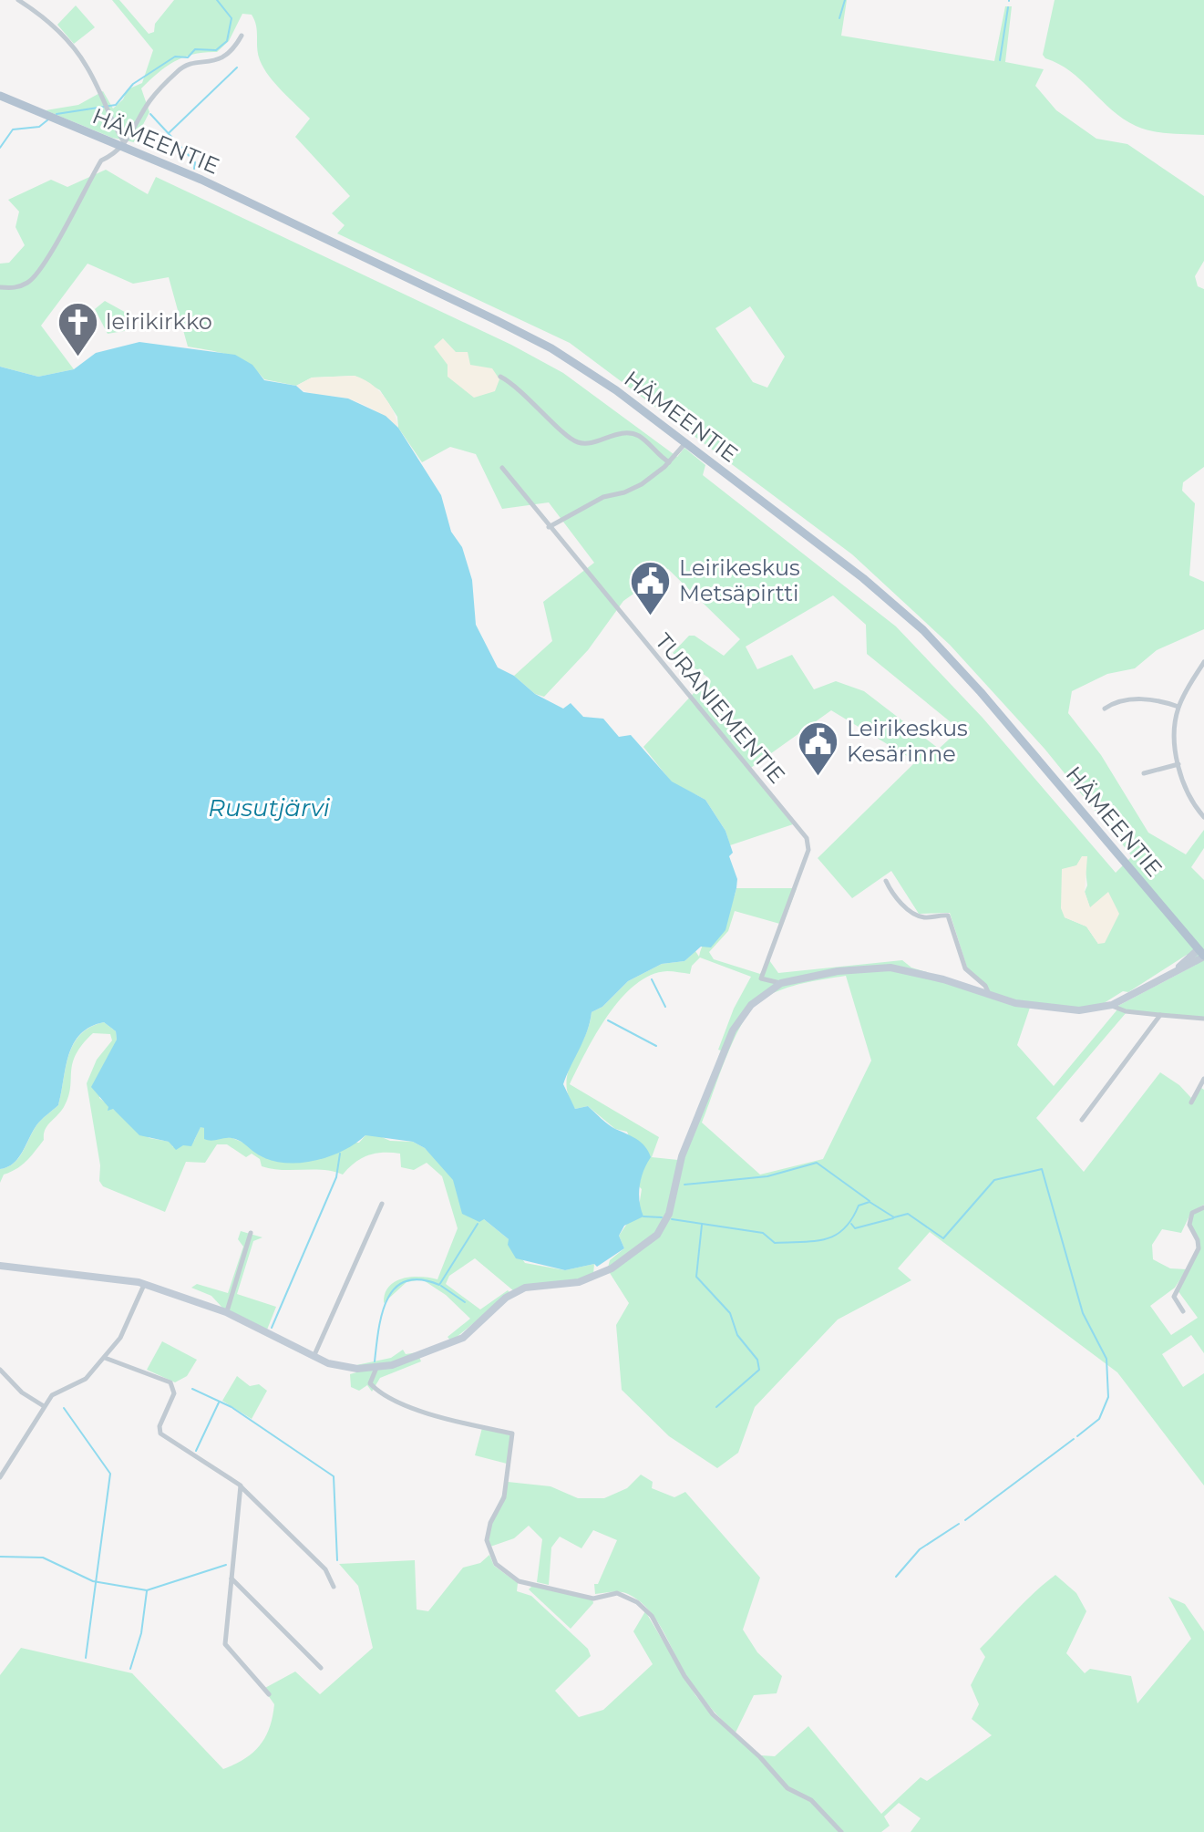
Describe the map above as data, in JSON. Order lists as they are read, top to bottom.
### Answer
{
  "streets": {
    "main road": ["HÄMEENTIE"],
    "street": ["TURANIEMENTIE"]
  },
  "water": ["Rusutjärvi"],
  "places": {
    "church": ["leirikirkko"],
    "public building": ["Leirikeskus Metsäpirtti", "Leirikeskus Kesärinne"]
  }
}
